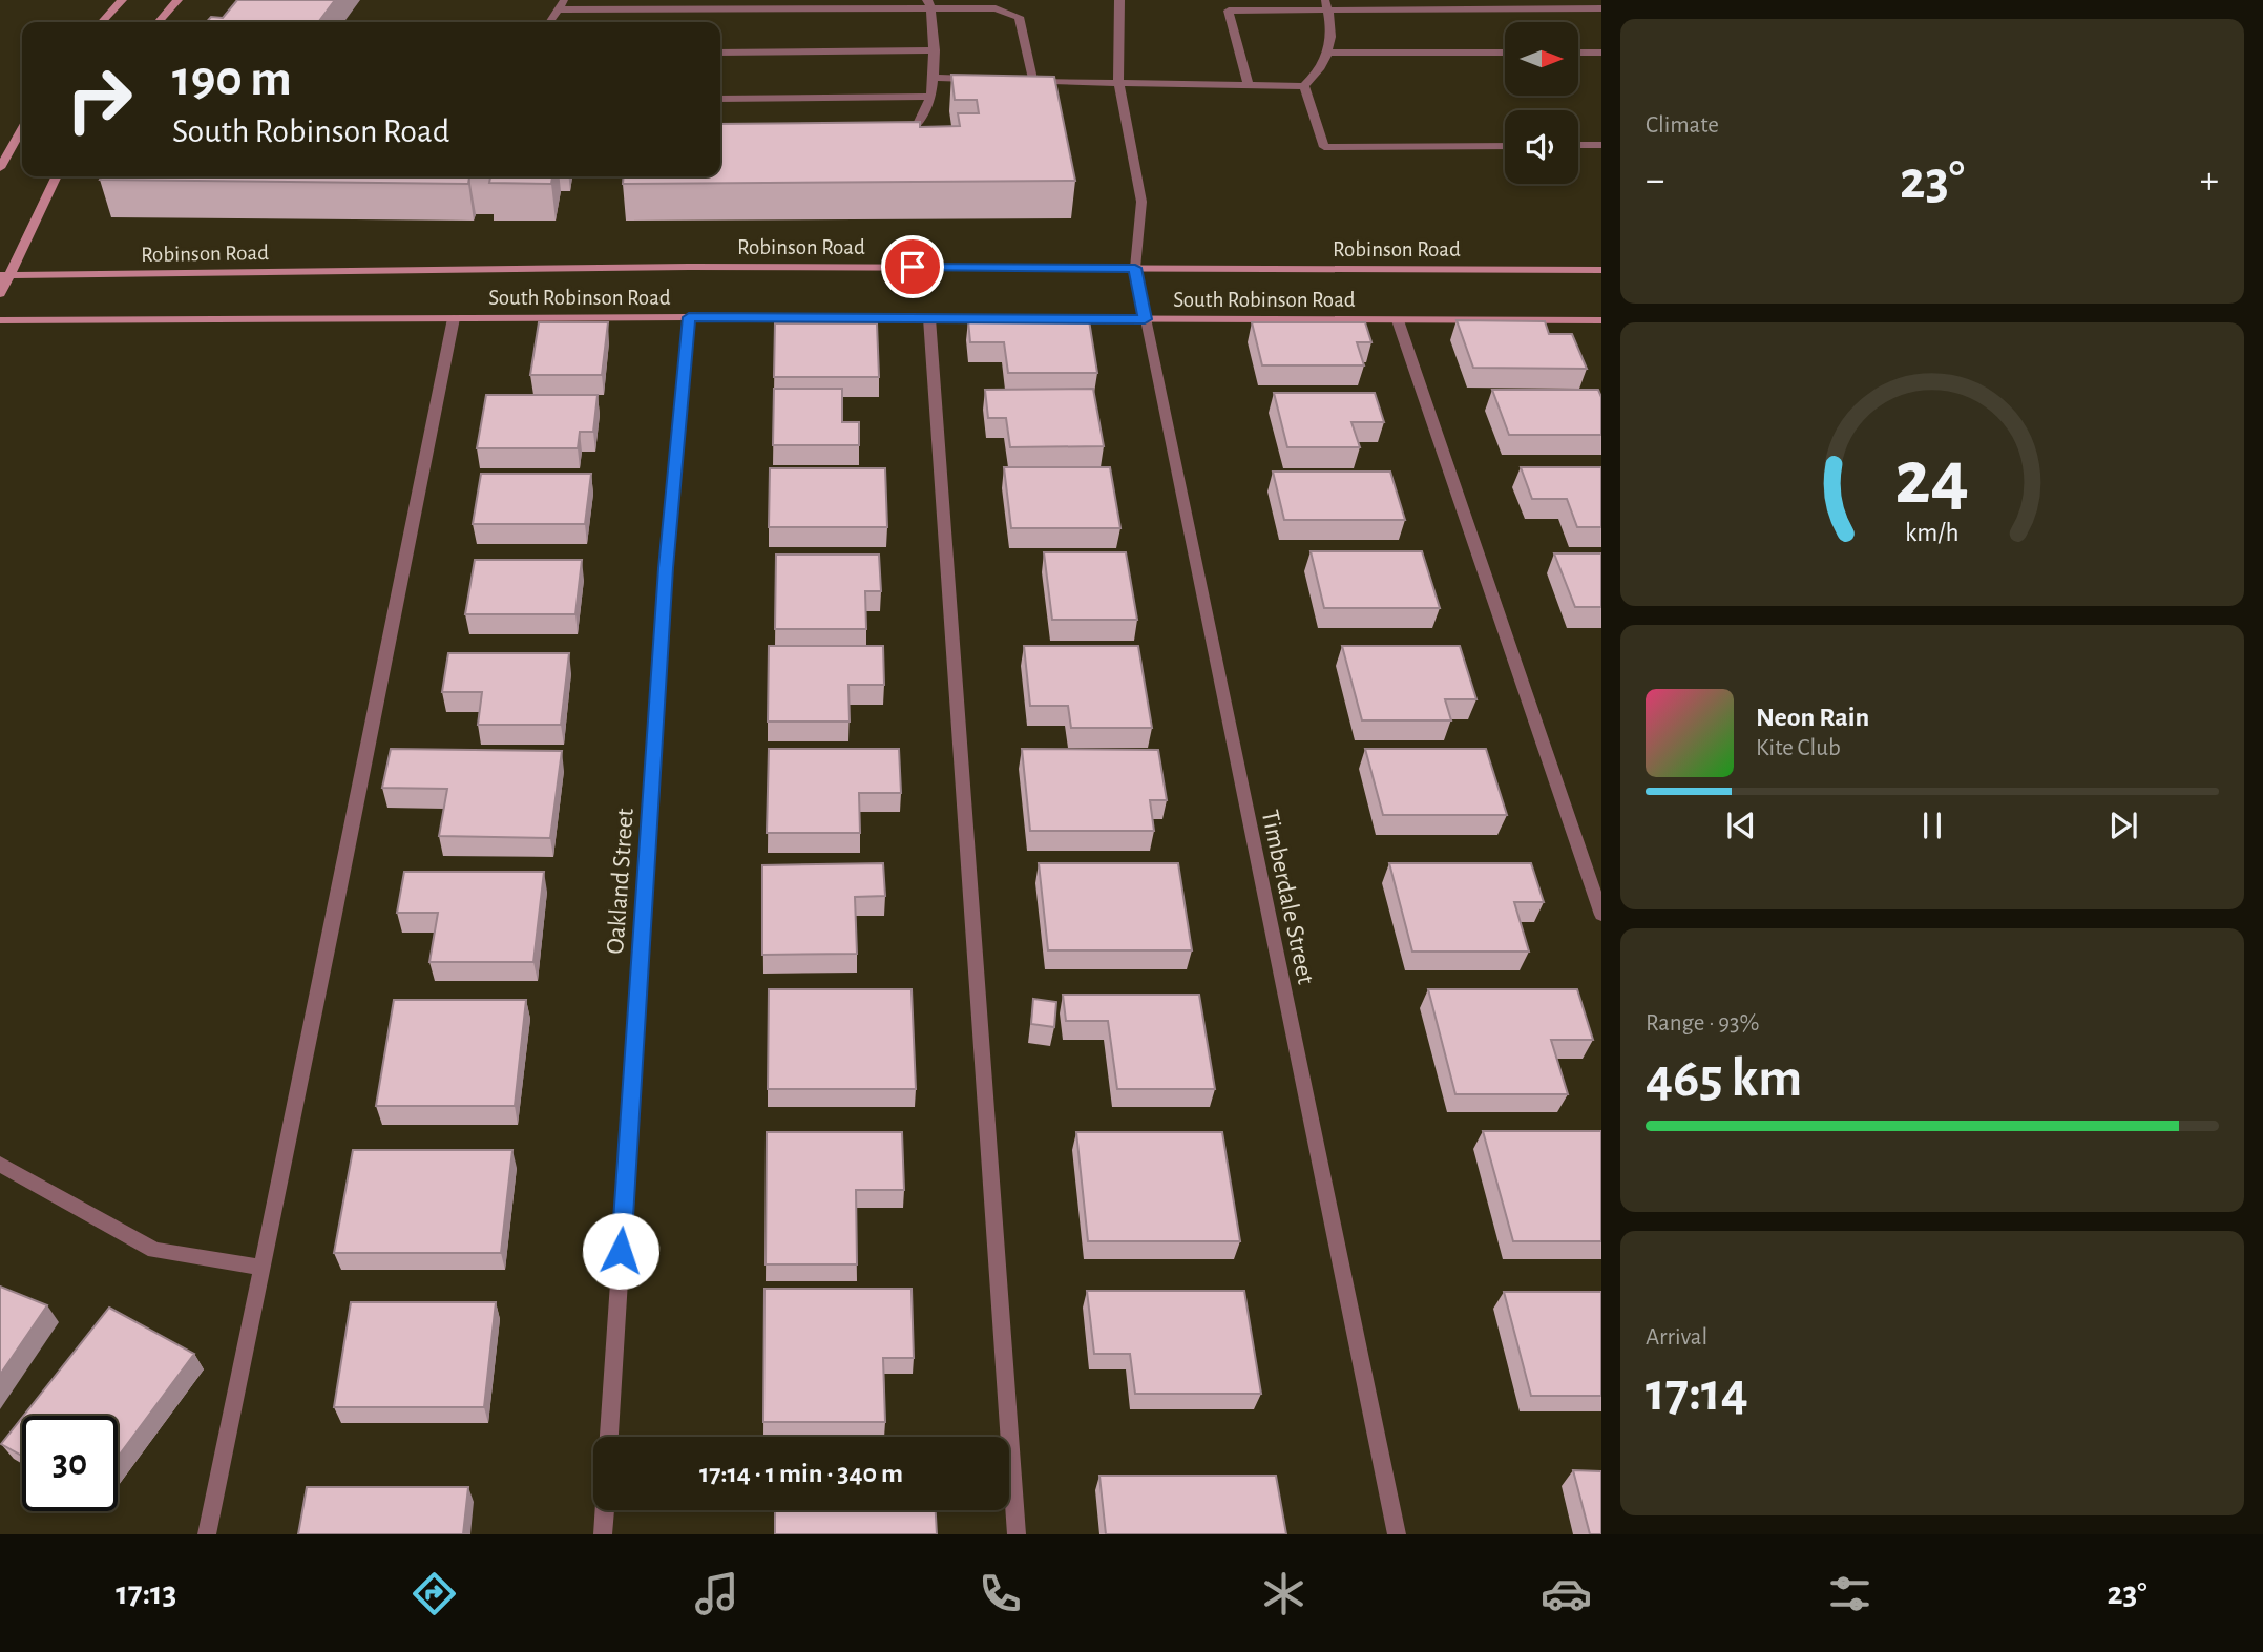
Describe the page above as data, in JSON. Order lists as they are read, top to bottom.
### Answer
{
  "streets": {
    "street": [
      "Robinson Road",
      "South Robinson Road",
      "Oakland Street",
      "Timberdale Street"
    ]
  },
  "crossings": [
    ["Robinson Road", "Timberdale Street"],
    ["South Robinson Road", "Oakland Street"],
    ["South Robinson Road", "Timberdale Street"]
  ],
  "north": "right",
  "page": {
    "tile": [
      "Climate",
      ["Range · 93%", "465 km"],
      ["Arrival", "17:14"]
    ],
    "turn": ["190 m", "South Robinson Road"],
    "heat": ["−", "23°", "+"],
    "song": ["Neon Rain", "Kite Club"],
    "limit": "30",
    "trip": "17:14 · 1 min · 340 m",
    "tabs": ["17:13", "23°"],
    "gauge": ["24", "km/h"]
  }
}
